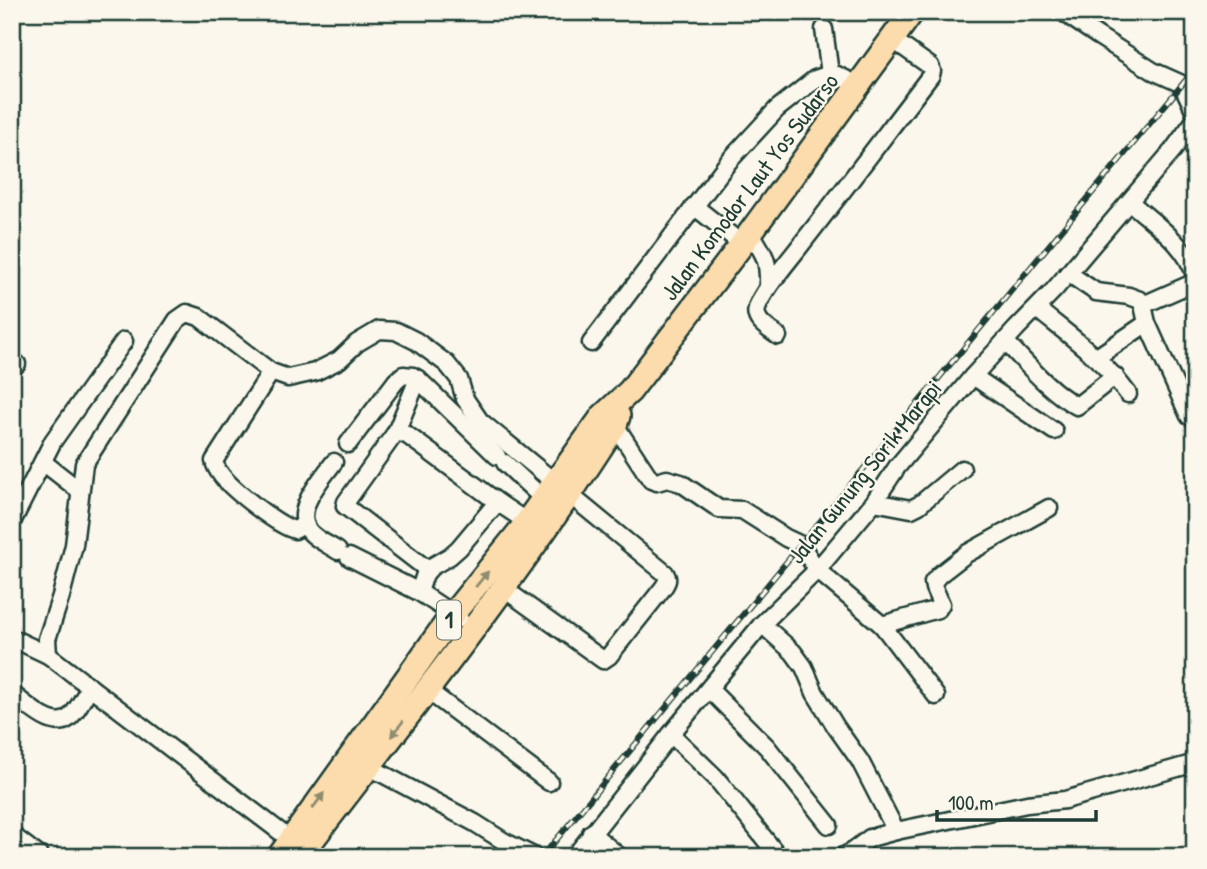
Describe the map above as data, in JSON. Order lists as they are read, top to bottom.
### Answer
{
  "streets": {
    "highway": ["Jalan Komodor Laut Yos Sudarso", "1"],
    "street": ["Jalan Gunung Sorik Marapi"]
  },
  "scale_bar": "100 m"
}
